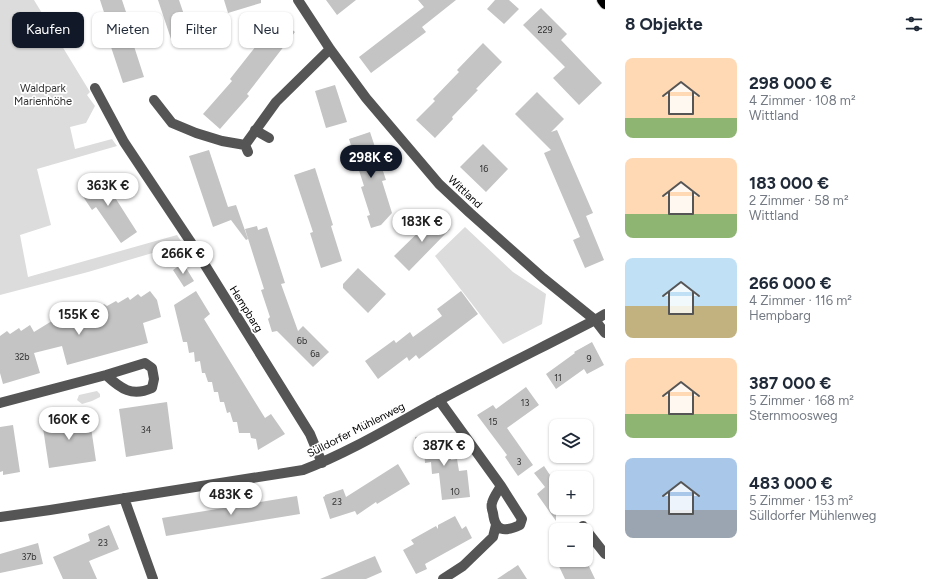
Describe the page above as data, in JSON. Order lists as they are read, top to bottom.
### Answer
{
  "streets": {
    "street": ["Wittland", "Hempbarg", "Sülldorfer Mühlenweg"]
  },
  "crossings": [
    ["Wittland", "Sülldorfer Mühlenweg"],
    ["Hempbarg", "Sülldorfer Mühlenweg"]
  ],
  "parks": ["Waldpark Marienhöhe"],
  "house_numbers": [
    "229",
    "16",
    "6b",
    "6a",
    "32b",
    "9",
    "11",
    "13",
    "15",
    "34",
    "3",
    "10",
    "23",
    "23",
    "37b"
  ],
  "page": {
    "heading": "8 Objekte",
    "chip": [
      "Kaufen",
      "Mieten",
      "Filter",
      "Neu"
    ],
    "list": [
      {
        "name": "298 000 €",
        "note": "4 Zimmer · 108 m² · Wittland"
      },
      {
        "name": "183 000 €",
        "note": "2 Zimmer · 58 m² · Wittland"
      },
      {
        "name": "266 000 €",
        "note": "4 Zimmer · 116 m² · Hempbarg"
      },
      {
        "name": "387 000 €",
        "note": "5 Zimmer · 168 m² · Sternmoosweg"
      },
      {
        "name": "483 000 €",
        "note": "5 Zimmer · 153 m² · Sülldorfer Mühlenweg"
      }
    ],
    "price": [
      "298K €",
      "363K €",
      "183K €",
      "266K €",
      "155K €",
      "160K €",
      "387K €",
      "483K €"
    ],
    "map_buttons": ["+", "−"]
  }
}
